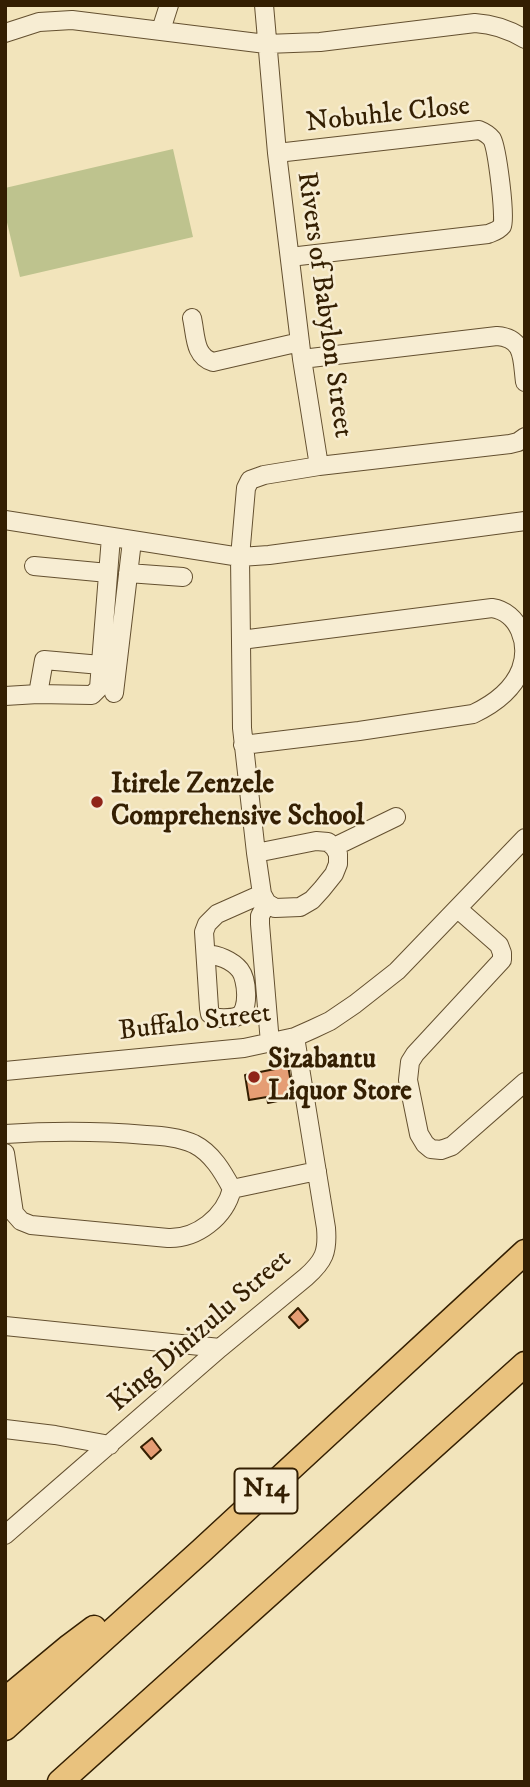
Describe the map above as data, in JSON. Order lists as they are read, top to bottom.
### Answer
{
  "streets": {
    "highway": ["N14"],
    "street": [
      "Nobuhle Close",
      "Rivers of Babylon Street",
      "Buffalo Street",
      "King Dinizulu Street"
    ]
  },
  "crossings": [
    ["Nobuhle Close", "Rivers of Babylon Street"],
    ["Buffalo Street", "King Dinizulu Street"]
  ],
  "places": ["Itirele Zenzele Comprehensive School", "Sizabantu Liquor Store"]
}
